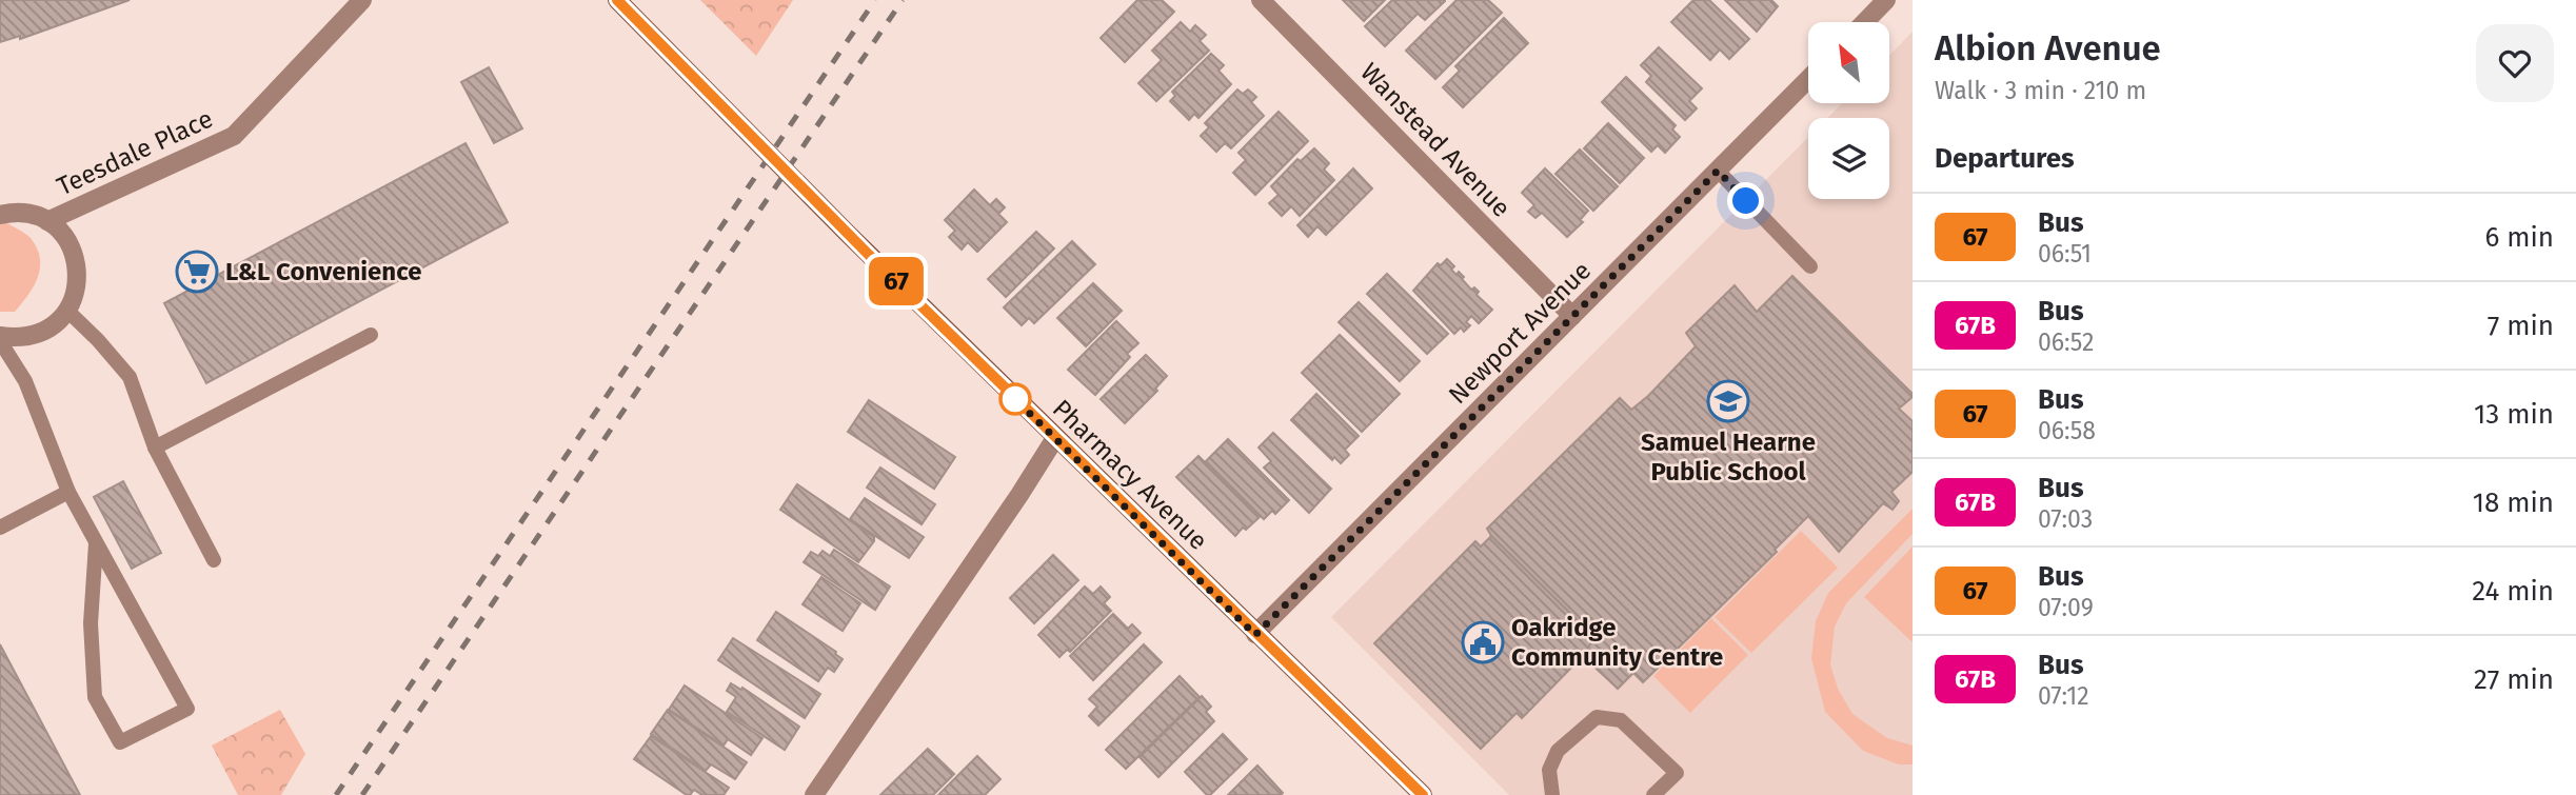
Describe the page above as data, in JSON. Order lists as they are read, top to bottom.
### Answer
{
  "streets": {
    "street": [
      "Wanstead Avenue",
      "Teesdale Place",
      "Newport Avenue",
      "Pharmacy Avenue"
    ]
  },
  "crossings": [
    ["Wanstead Avenue", "Newport Avenue"],
    ["Newport Avenue", "Pharmacy Avenue"]
  ],
  "places": {
    "supermarket": ["L&L Convenience"],
    "school or university": ["Samuel Hearne Public School"],
    "public building": ["Oakridge Community Centre"]
  },
  "lines": ["bus line 67"],
  "north": "top left",
  "page": {
    "on_map": "67",
    "heading": [
      ["Albion Avenue", "Walk · 3 min · 210 m"],
      "Departures"
    ],
    "list": [
      {
        "mark": "67",
        "name": "Bus",
        "note": "06:51",
        "value": "6 min"
      },
      {
        "mark": "67B",
        "name": "Bus",
        "note": "06:52",
        "value": "7 min"
      },
      {
        "mark": "67",
        "name": "Bus",
        "note": "06:58",
        "value": "13 min"
      },
      {
        "mark": "67B",
        "name": "Bus",
        "note": "07:03",
        "value": "18 min"
      },
      {
        "mark": "67",
        "name": "Bus",
        "note": "07:09",
        "value": "24 min"
      },
      {
        "mark": "67B",
        "name": "Bus",
        "note": "07:12",
        "value": "27 min"
      }
    ]
  }
}
